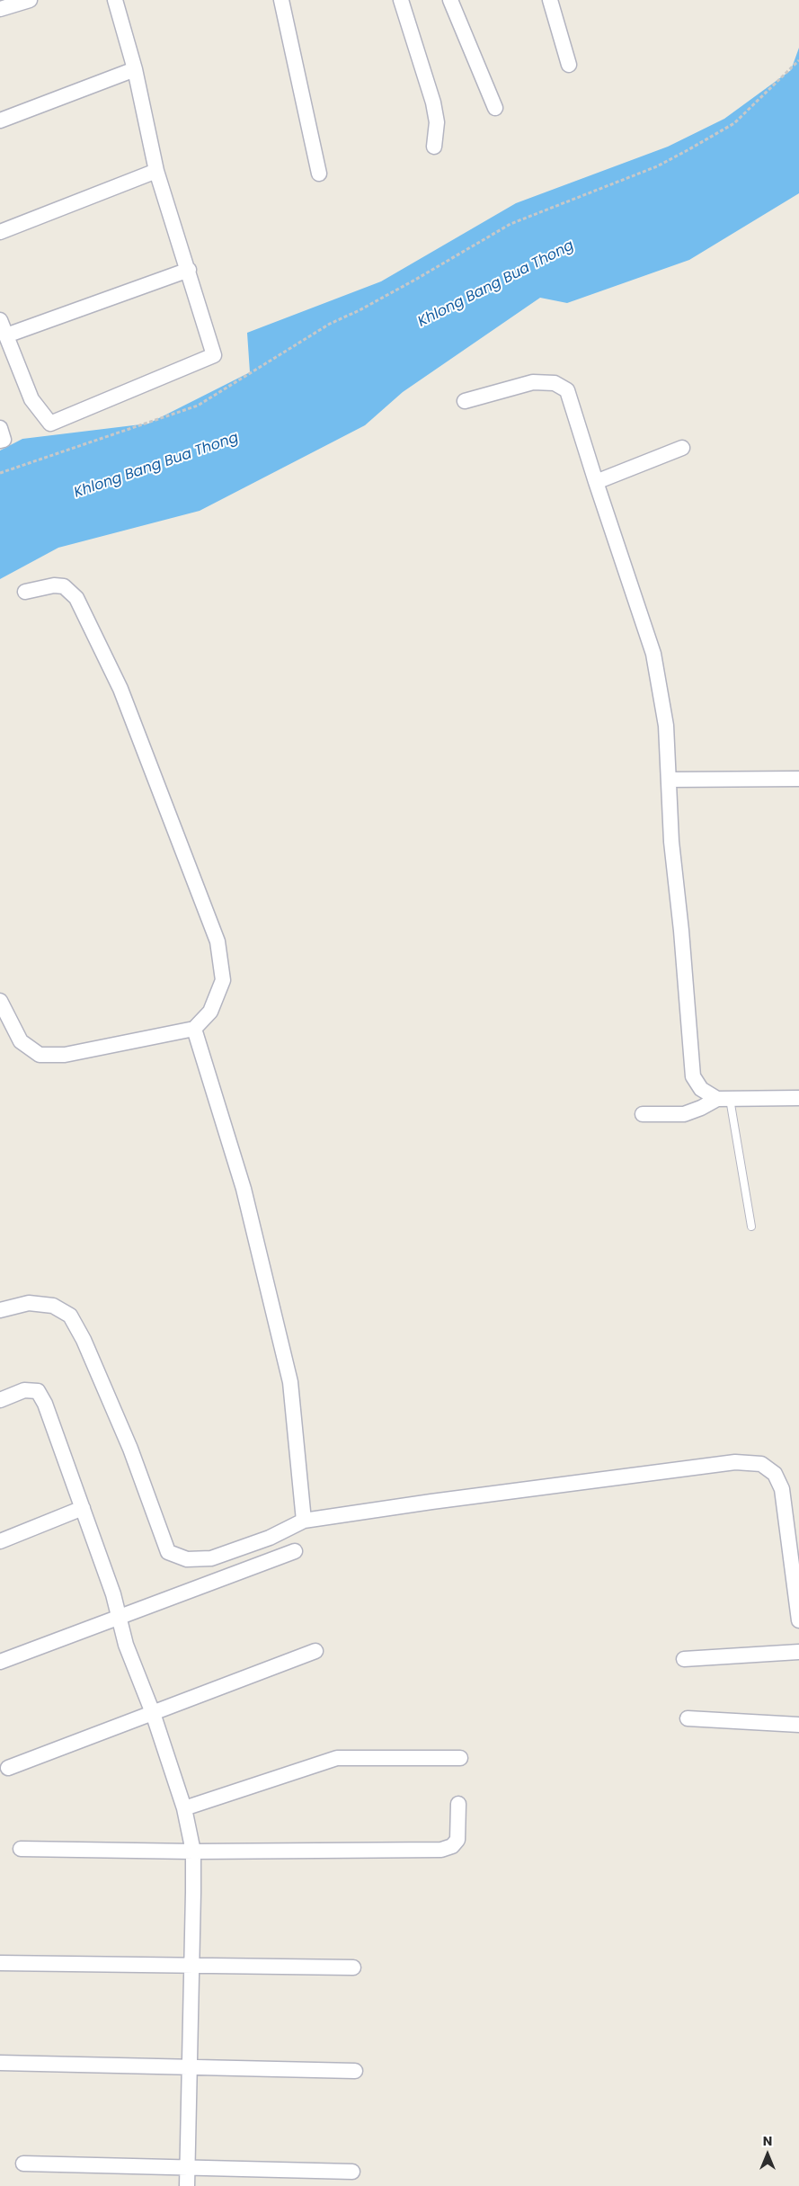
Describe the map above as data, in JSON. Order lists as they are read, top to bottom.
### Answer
{
  "water": ["Khlong Bang Bua Thong"],
  "north": "top"
}
